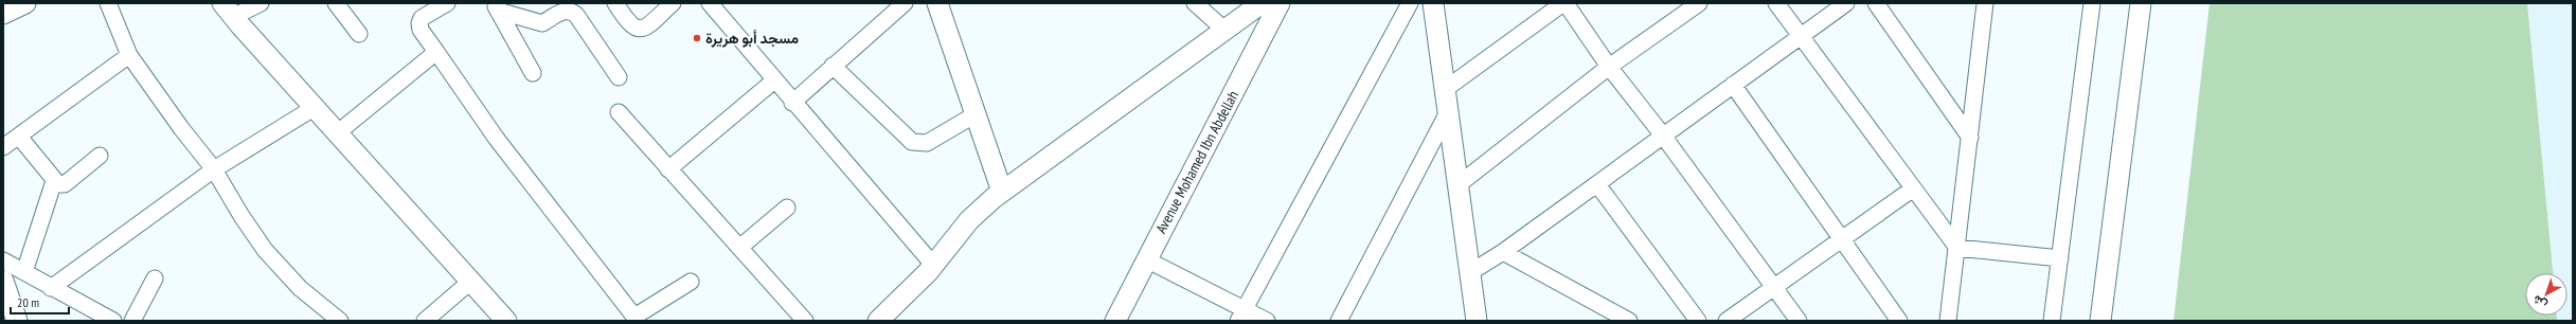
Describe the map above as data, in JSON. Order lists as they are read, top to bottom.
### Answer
{
  "streets": {
    "street": ["Avenue Mohamed Ibn Abdellah"]
  },
  "places": ["مسجد أبو هريرة"],
  "scale_bar": "20 m",
  "north": "bottom left"
}
